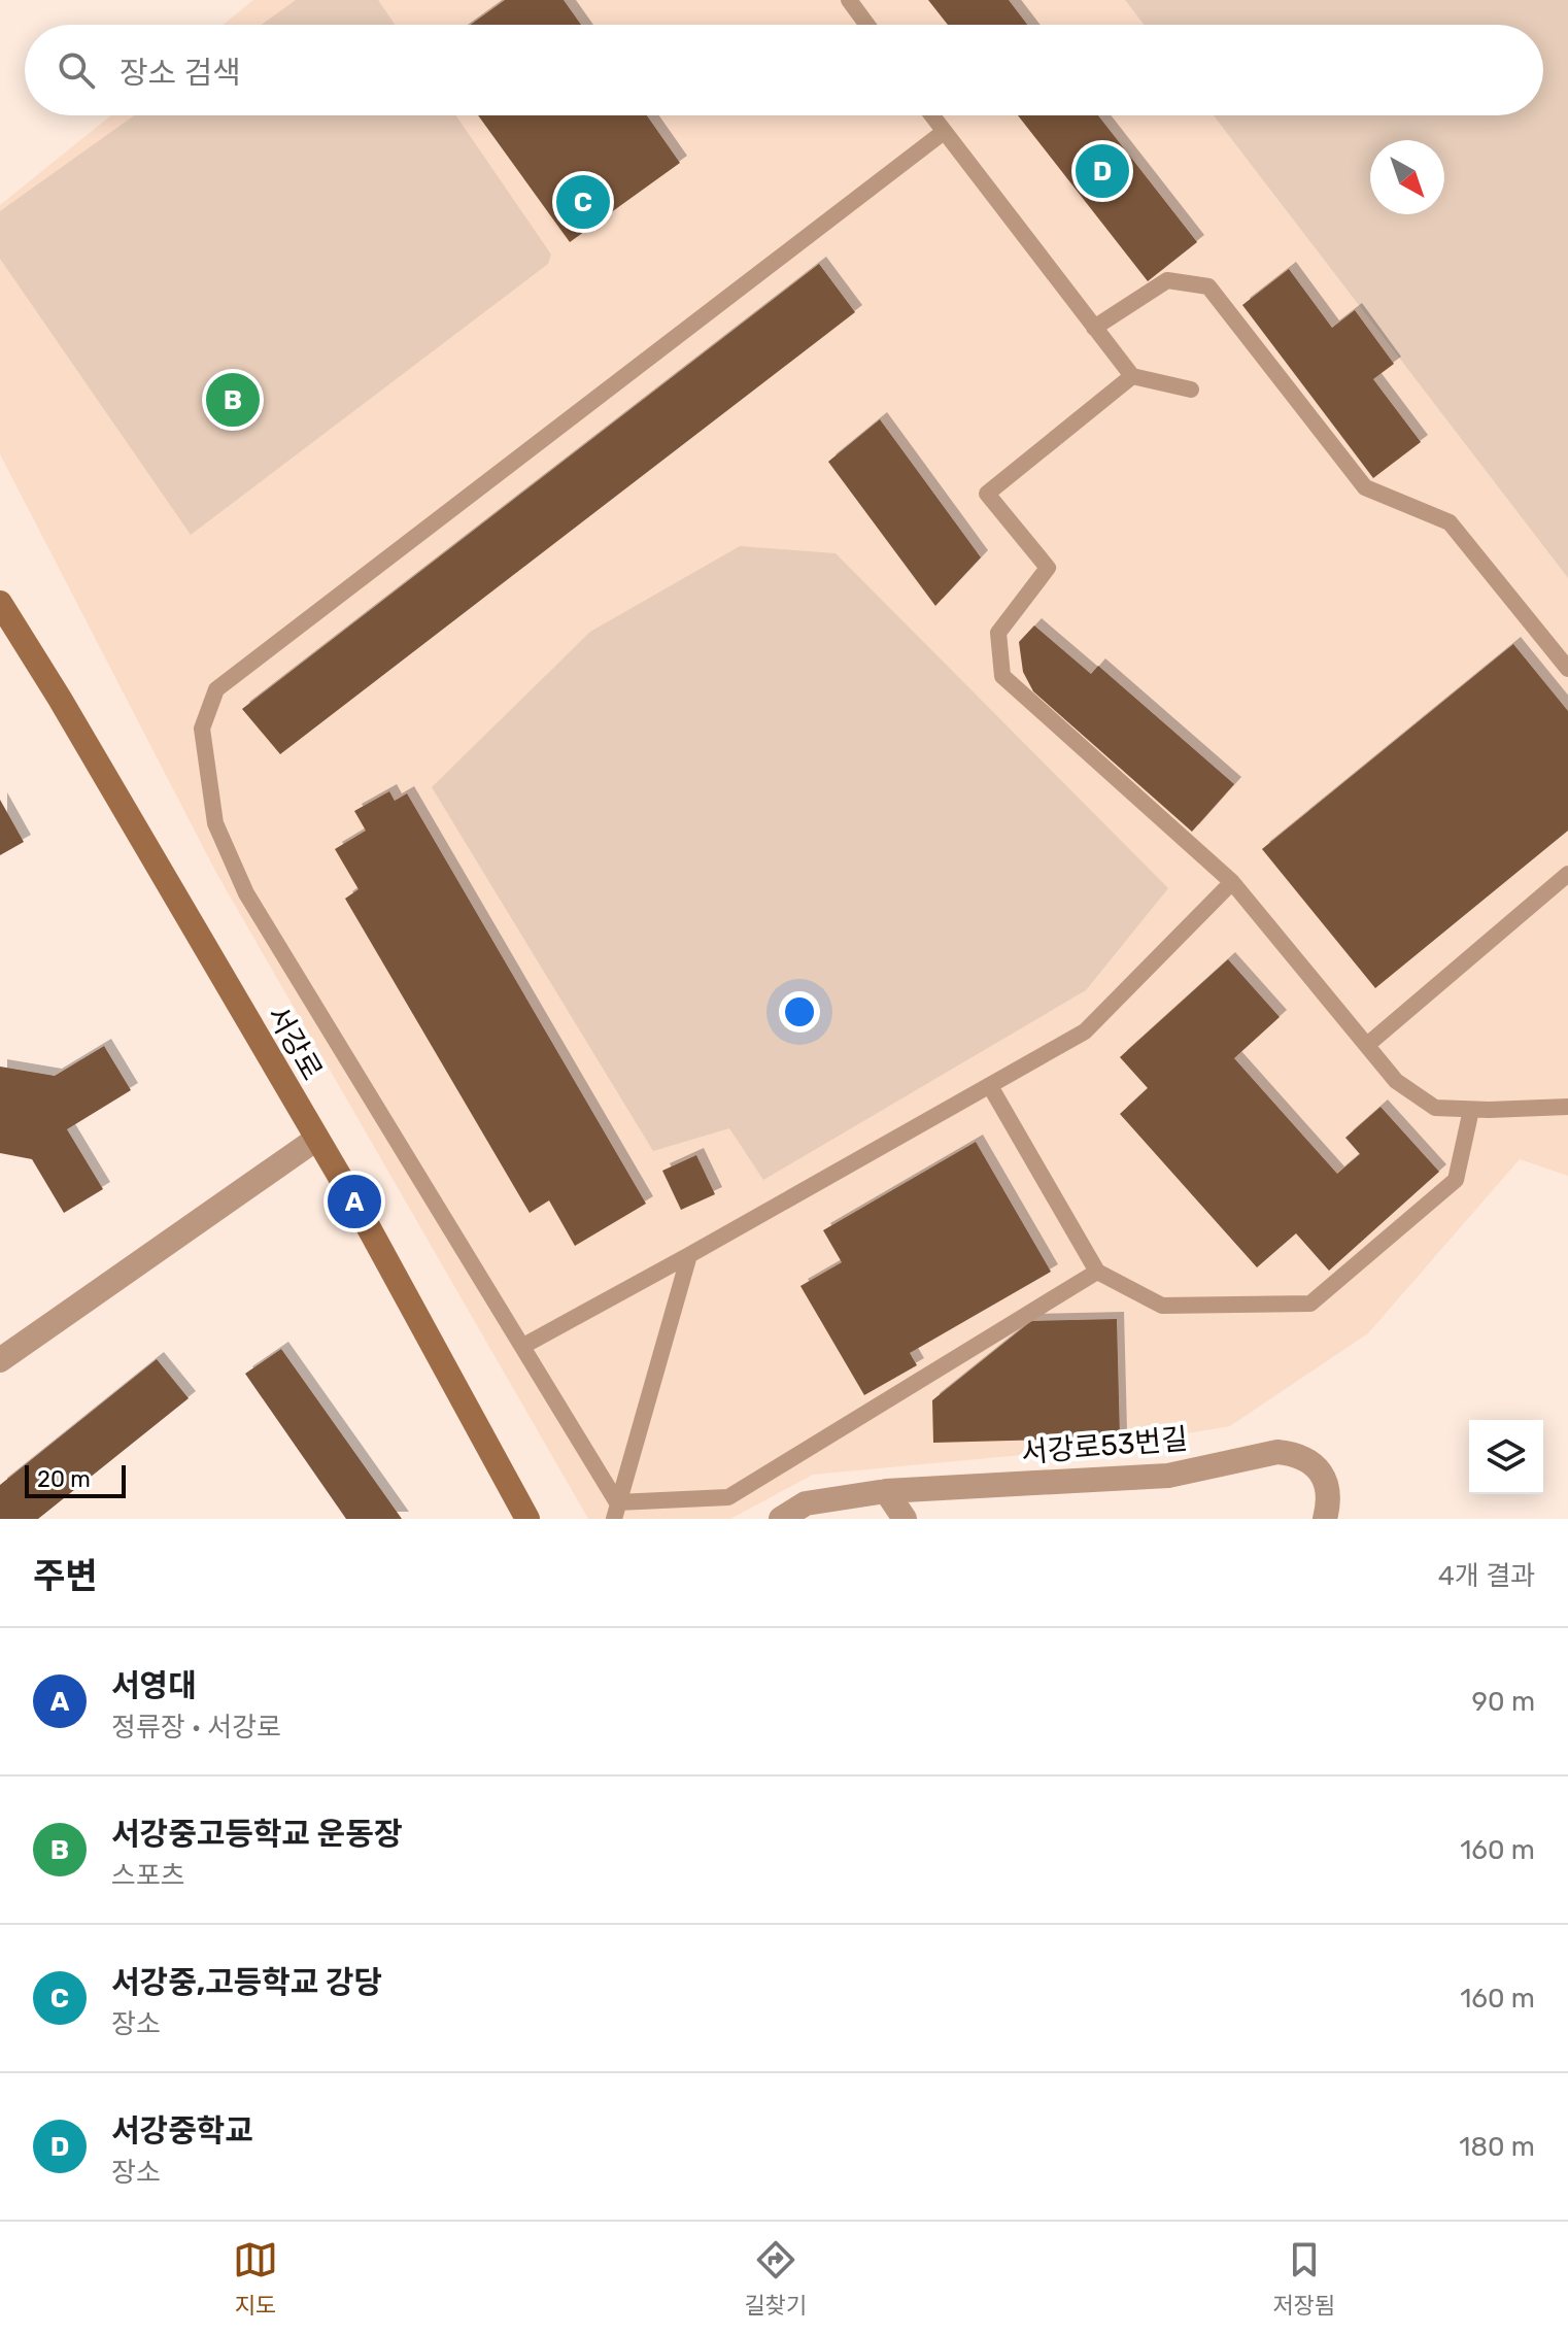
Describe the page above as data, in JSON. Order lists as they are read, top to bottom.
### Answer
{
  "streets": {
    "main road": ["서강로"],
    "street": ["서강로53번길"]
  },
  "scale_bar": "20 m",
  "north": "bottom right",
  "page": {
    "search": "장소 검색",
    "pins": [
      "D",
      "C",
      "B",
      "A"
    ],
    "scale": "20 m",
    "heading": ["주변", "4개 결과"],
    "list": [
      {
        "mark": "A",
        "name": "서영대",
        "note": "정류장 · 서강로",
        "value": "90 m"
      },
      {
        "mark": "B",
        "name": "서강중고등학교 운동장",
        "note": "스포츠",
        "value": "160 m"
      },
      {
        "mark": "C",
        "name": "서강중,고등학교 강당",
        "note": "장소",
        "value": "160 m"
      },
      {
        "mark": "D",
        "name": "서강중학교",
        "note": "장소",
        "value": "180 m"
      }
    ],
    "nav": ["지도", "길찾기", "저장됨"]
  }
}
